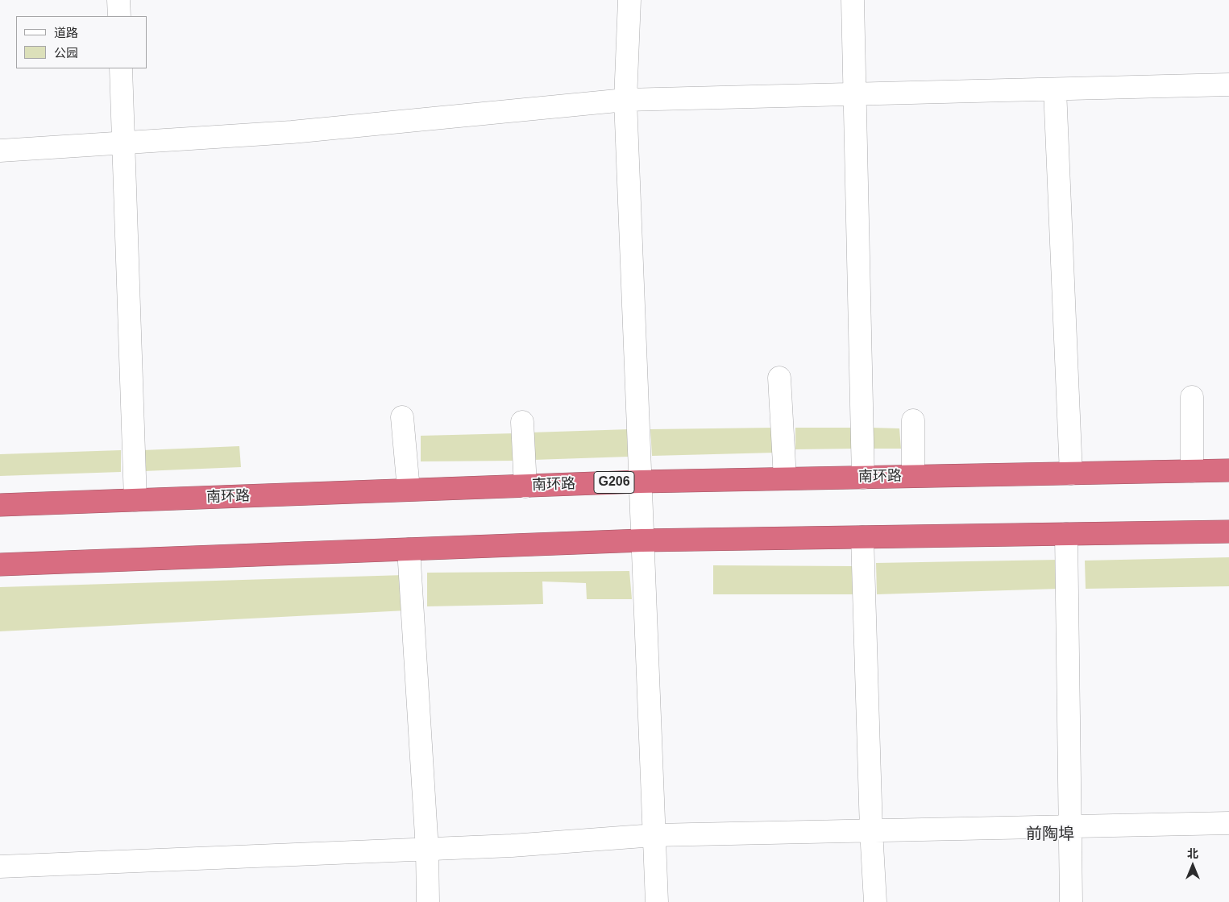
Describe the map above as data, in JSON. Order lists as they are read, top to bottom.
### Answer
{
  "streets": {
    "highway": ["南环路", "G206"]
  },
  "districts": ["前陶埠"],
  "legend": ["道路", "公园"],
  "north": "top"
}
